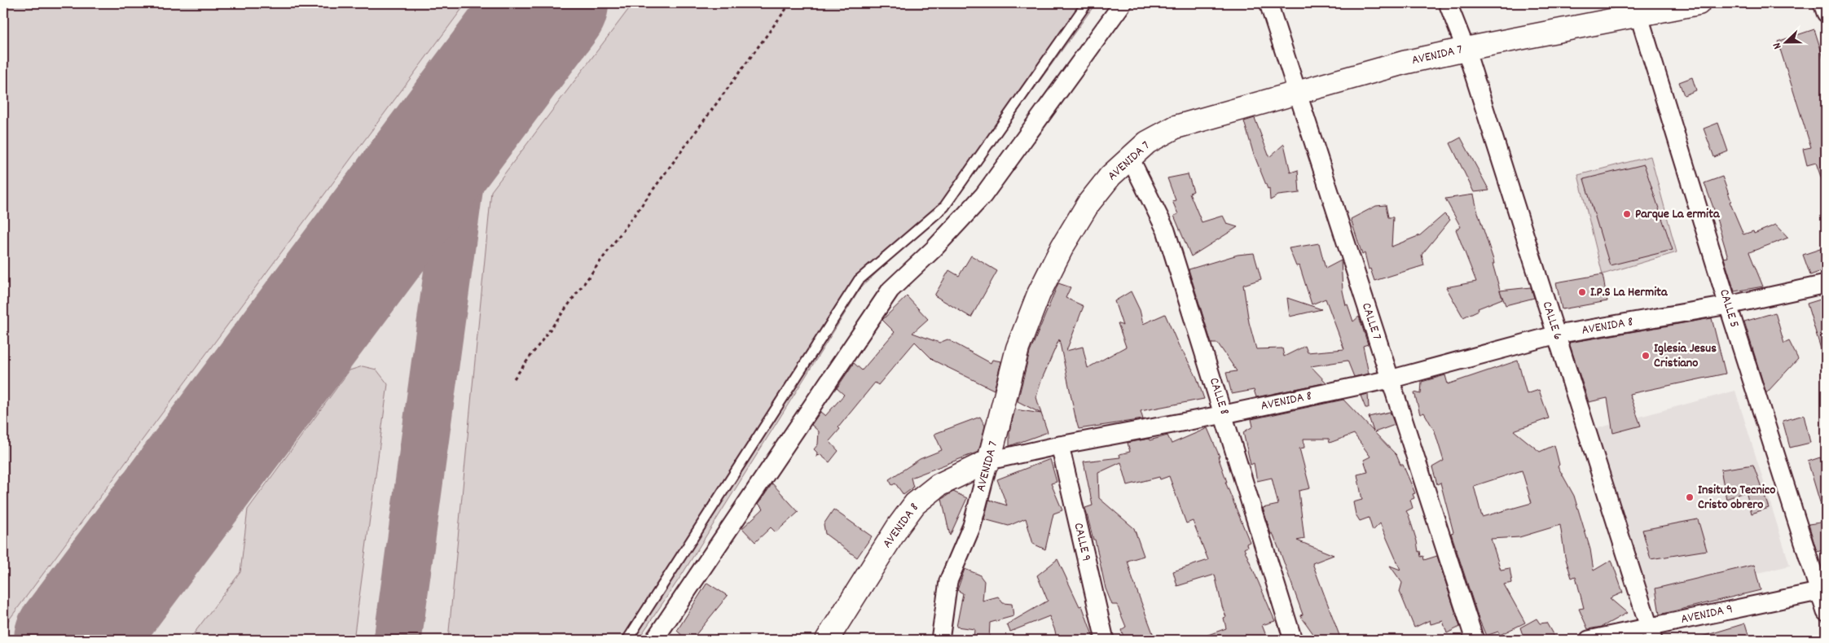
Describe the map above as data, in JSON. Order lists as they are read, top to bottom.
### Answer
{
  "streets": {
    "street": [
      "AVENIDA 7",
      "CALLE 5",
      "CALLE 6",
      "CALLE 7",
      "AVENIDA 8",
      "CALLE 8",
      "CALLE 9",
      "AVENIDA 9"
    ]
  },
  "crossings": [
    ["AVENIDA 7", "CALLE 5"],
    ["AVENIDA 7", "CALLE 6"],
    ["AVENIDA 7", "CALLE 7"],
    ["AVENIDA 7", "AVENIDA 8"],
    ["AVENIDA 7", "CALLE 8"],
    ["CALLE 5", "AVENIDA 8"],
    ["CALLE 5", "AVENIDA 9"],
    ["CALLE 6", "AVENIDA 8"],
    ["CALLE 6", "AVENIDA 9"],
    ["CALLE 7", "AVENIDA 8"],
    ["AVENIDA 8", "CALLE 8"],
    ["AVENIDA 8", "CALLE 9"]
  ],
  "places": [
    "Parque La ermita",
    "I.P.S La Hermita",
    "Iglesia Jesus Cristiano",
    "Insituto Tecnico Cristo obrero"
  ],
  "north": "left"
}
